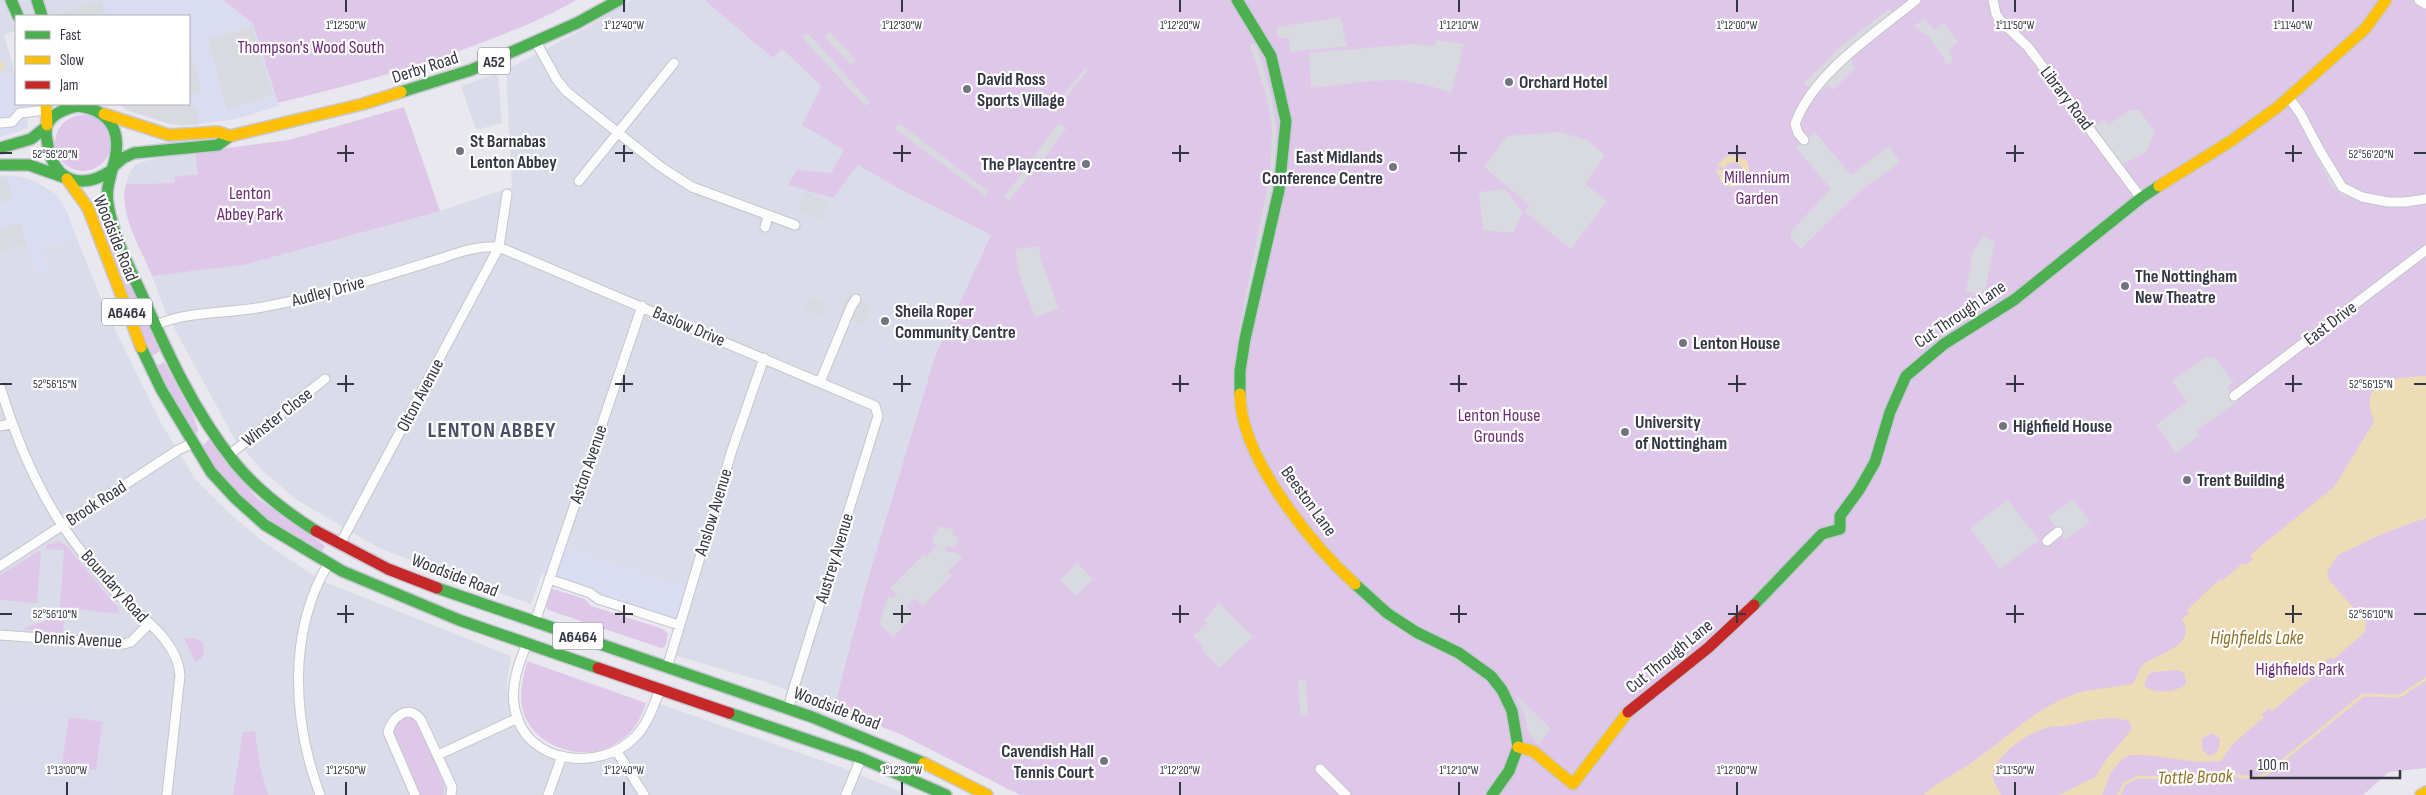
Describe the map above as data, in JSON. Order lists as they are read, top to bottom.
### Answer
{
  "streets": {
    "main road": [
      "A52",
      "Derby Road",
      "Woodside Road",
      "A6464",
      "Cut Through Lane",
      "Beeston Lane"
    ],
    "street": [
      "Library Road",
      "Audley Drive",
      "East Drive",
      "Baslow Drive",
      "Olton Avenue",
      "Winster Close",
      "Aston Avenue",
      "Brook Road",
      "Anslow Avenue",
      "Austrey Avenue",
      "Boundary Road",
      "Dennis Avenue"
    ]
  },
  "crossings": [
    ["A52", "Derby Road"],
    ["A52", "Woodside Road"],
    ["Derby Road", "Woodside Road"],
    ["Library Road", "Cut Through Lane"],
    ["Woodside Road", "Audley Drive"],
    ["Woodside Road", "Olton Avenue"],
    ["Woodside Road", "Winster Close"],
    ["Woodside Road", "Aston Avenue"],
    ["Woodside Road", "Brook Road"],
    ["Woodside Road", "Anslow Avenue"],
    ["Woodside Road", "Austrey Avenue"],
    ["Audley Drive", "Baslow Drive"],
    ["Audley Drive", "Olton Avenue"],
    ["Cut Through Lane", "Beeston Lane"],
    ["Baslow Drive", "Olton Avenue"],
    ["Baslow Drive", "Aston Avenue"],
    ["Baslow Drive", "Anslow Avenue"],
    ["Baslow Drive", "Austrey Avenue"],
    ["Brook Road", "Boundary Road"],
    ["Boundary Road", "Dennis Avenue"]
  ],
  "districts": ["LENTON ABBEY"],
  "water": ["Highfields Lake", "Tottle Brook"],
  "parks": [
    "Thompson's Wood South",
    "Millennium Garden",
    "Lenton Abbey Park",
    "Lenton House Grounds",
    "Highfields Park"
  ],
  "places": [
    "Orchard Hotel",
    "David Ross Sports Village",
    "St Barnabas Lenton Abbey",
    "The Playcentre",
    "East Midlands Conference Centre",
    "The Nottingham New Theatre",
    "Sheila Roper Community Centre",
    "Lenton House",
    "Highfield House",
    "University of Nottingham",
    "Trent Building",
    "Cavendish Hall Tennis Court"
  ],
  "legend": ["Fast", "Slow", "Jam"],
  "scale_bar": "100 m",
  "coordinates": [
    "1°12'50\"W",
    "1°12'40\"W",
    "1°12'30\"W",
    "1°12'20\"W",
    "1°12'10\"W",
    "1°12'00\"W",
    "1°11'50\"W",
    "1°11'40\"W",
    "52°56'20\"N",
    "52°56'15\"N",
    "52°56'10\"N",
    "1°13'00\"W"
  ]
}
